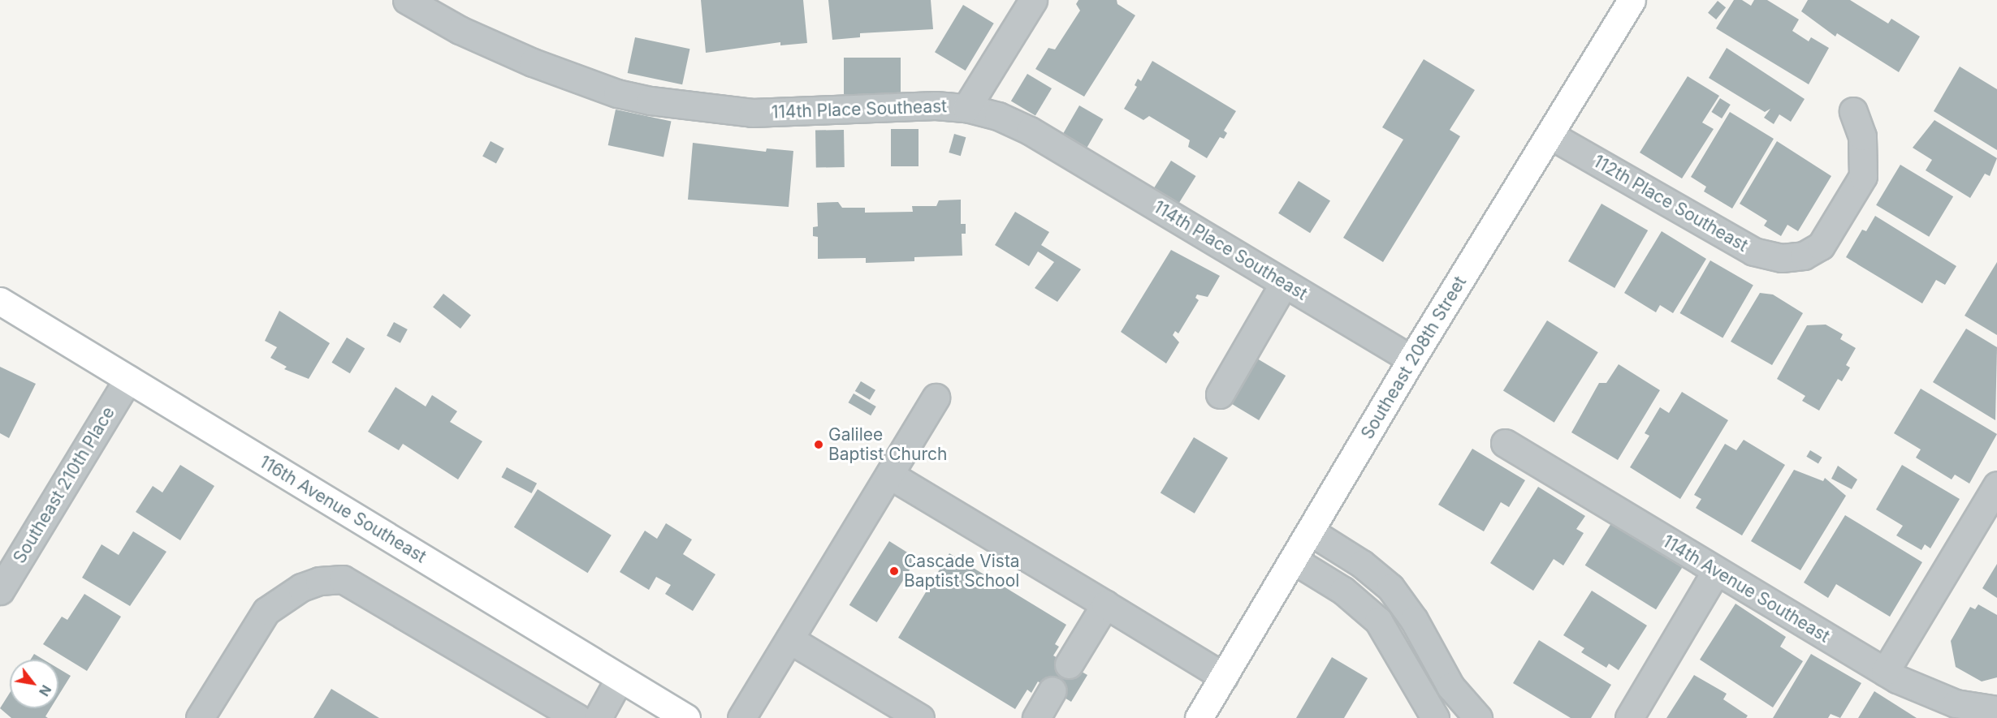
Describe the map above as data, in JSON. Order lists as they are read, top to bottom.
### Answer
{
  "streets": {
    "main road": ["Southeast 208th Street", "116th Avenue Southeast"],
    "street": [
      "114th Place Southeast",
      "112th Place Southeast",
      "Southeast 210th Place",
      "114th Avenue Southeast"
    ]
  },
  "crossings": [
    ["114th Place Southeast", "Southeast 208th Street"],
    ["112th Place Southeast", "Southeast 208th Street"],
    ["Southeast 210th Place", "116th Avenue Southeast"]
  ],
  "places": ["Galilee Baptist Church", "Cascade Vista Baptist School"],
  "north": "bottom right"
}
